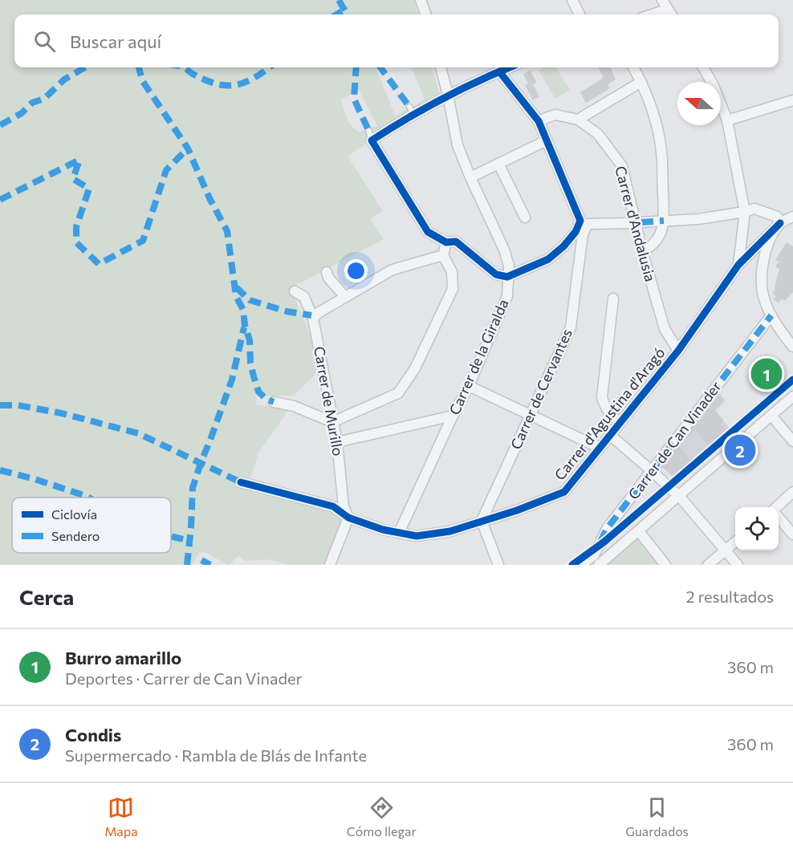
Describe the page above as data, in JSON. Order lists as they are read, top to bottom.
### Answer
{
  "streets": {
    "street": [
      "Carrer d'Andalusia",
      "Carrer de la Giralda",
      "Carrer de Cervantes",
      "Carrer de Murillo",
      "Carrer d'Agustina d'Aragó",
      "Carrer de Can Vinader"
    ]
  },
  "crossings": [
    ["Carrer d'Andalusia", "Carrer d'Agustina d'Aragó"],
    ["Carrer de la Giralda", "Carrer d'Agustina d'Aragó"],
    ["Carrer de Cervantes", "Carrer d'Agustina d'Aragó"],
    ["Carrer de Murillo", "Carrer d'Agustina d'Aragó"]
  ],
  "legend": ["Ciclovía", "Sendero"],
  "north": "left",
  "page": {
    "search": "Buscar aquí",
    "pins": ["1", "2"],
    "heading": ["Cerca", "2 resultados"],
    "list": [
      {
        "mark": "1",
        "name": "Burro amarillo",
        "note": "Deportes · Carrer de Can Vinader",
        "value": "360 m"
      },
      {
        "mark": "2",
        "name": "Condis",
        "note": "Supermercado · Rambla de Blás de Infante",
        "value": "360 m"
      }
    ],
    "nav": ["Mapa", "Cómo llegar", "Guardados"]
  }
}
